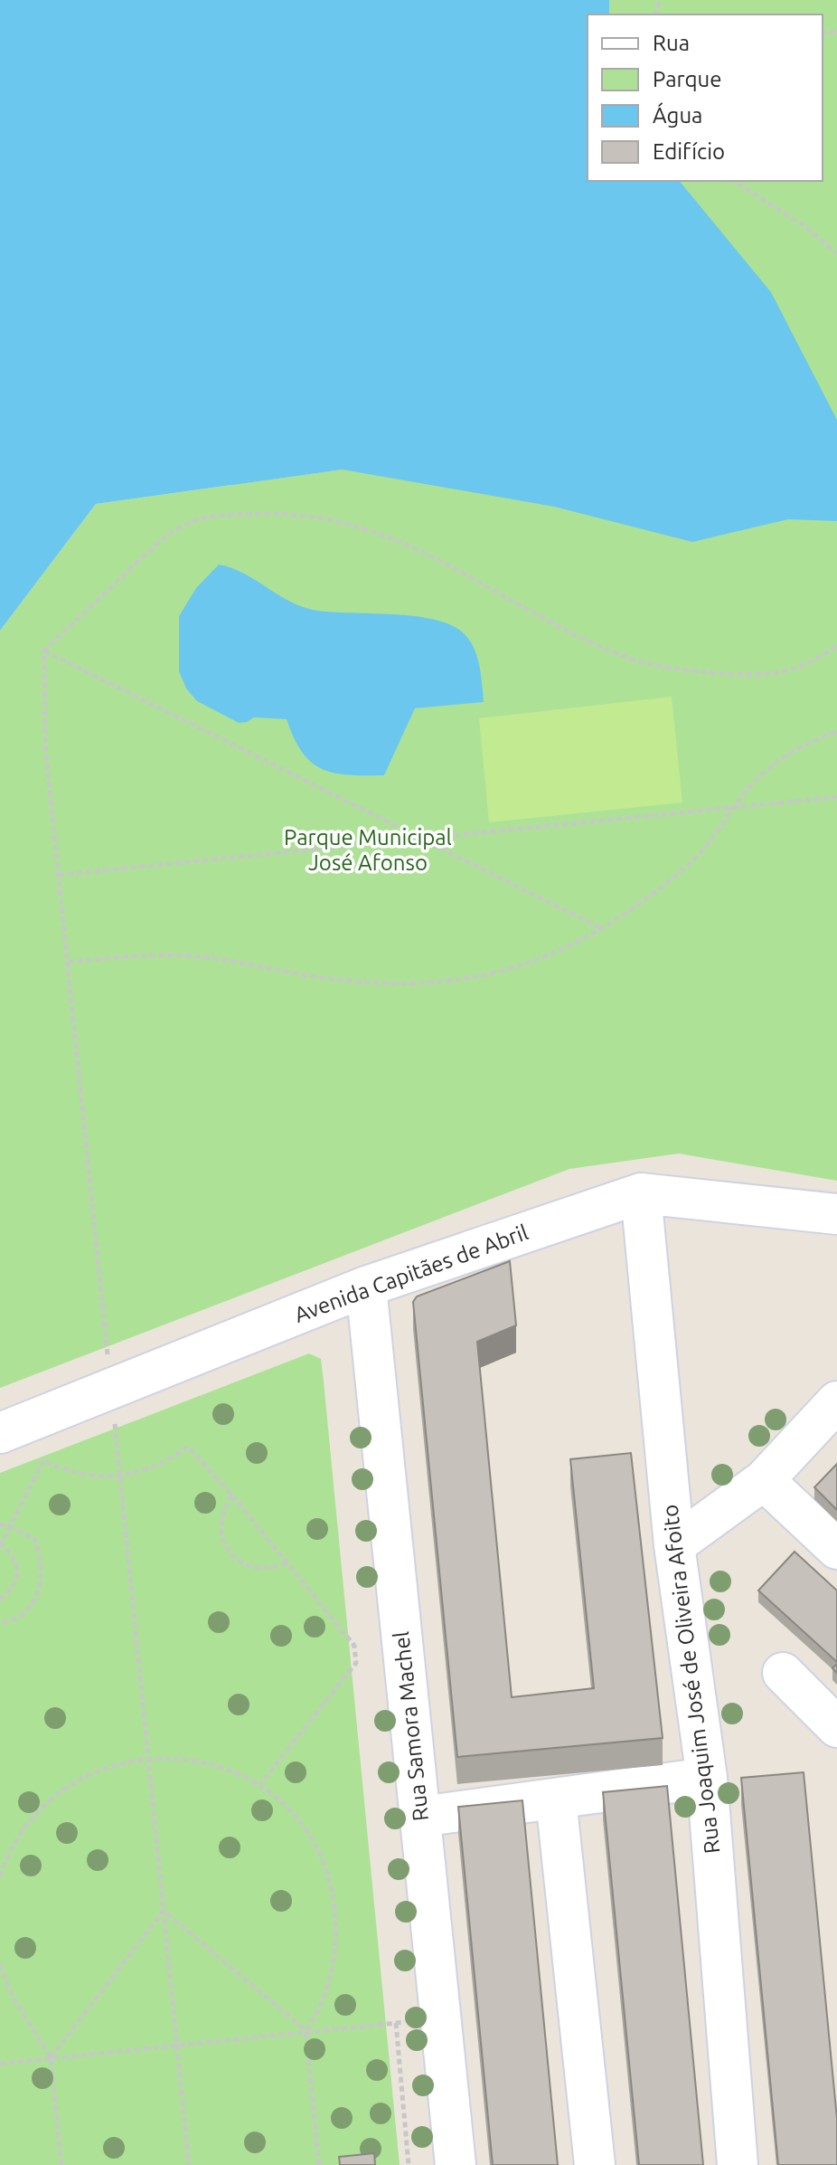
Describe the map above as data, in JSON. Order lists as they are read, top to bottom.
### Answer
{
  "streets": {
    "street": ["Avenida Capitães de Abril", "Rua Joaquim José de Oliveira Afoito", "Rua Samora Machel"]
  },
  "crossings": [
    ["Avenida Capitães de Abril", "Rua Joaquim José de Oliveira Afoito"],
    ["Avenida Capitães de Abril", "Rua Samora Machel"]
  ],
  "parks": ["Parque Municipal José Afonso"],
  "legend": [
    "Rua",
    "Parque",
    "Água",
    "Edifício"
  ]
}
